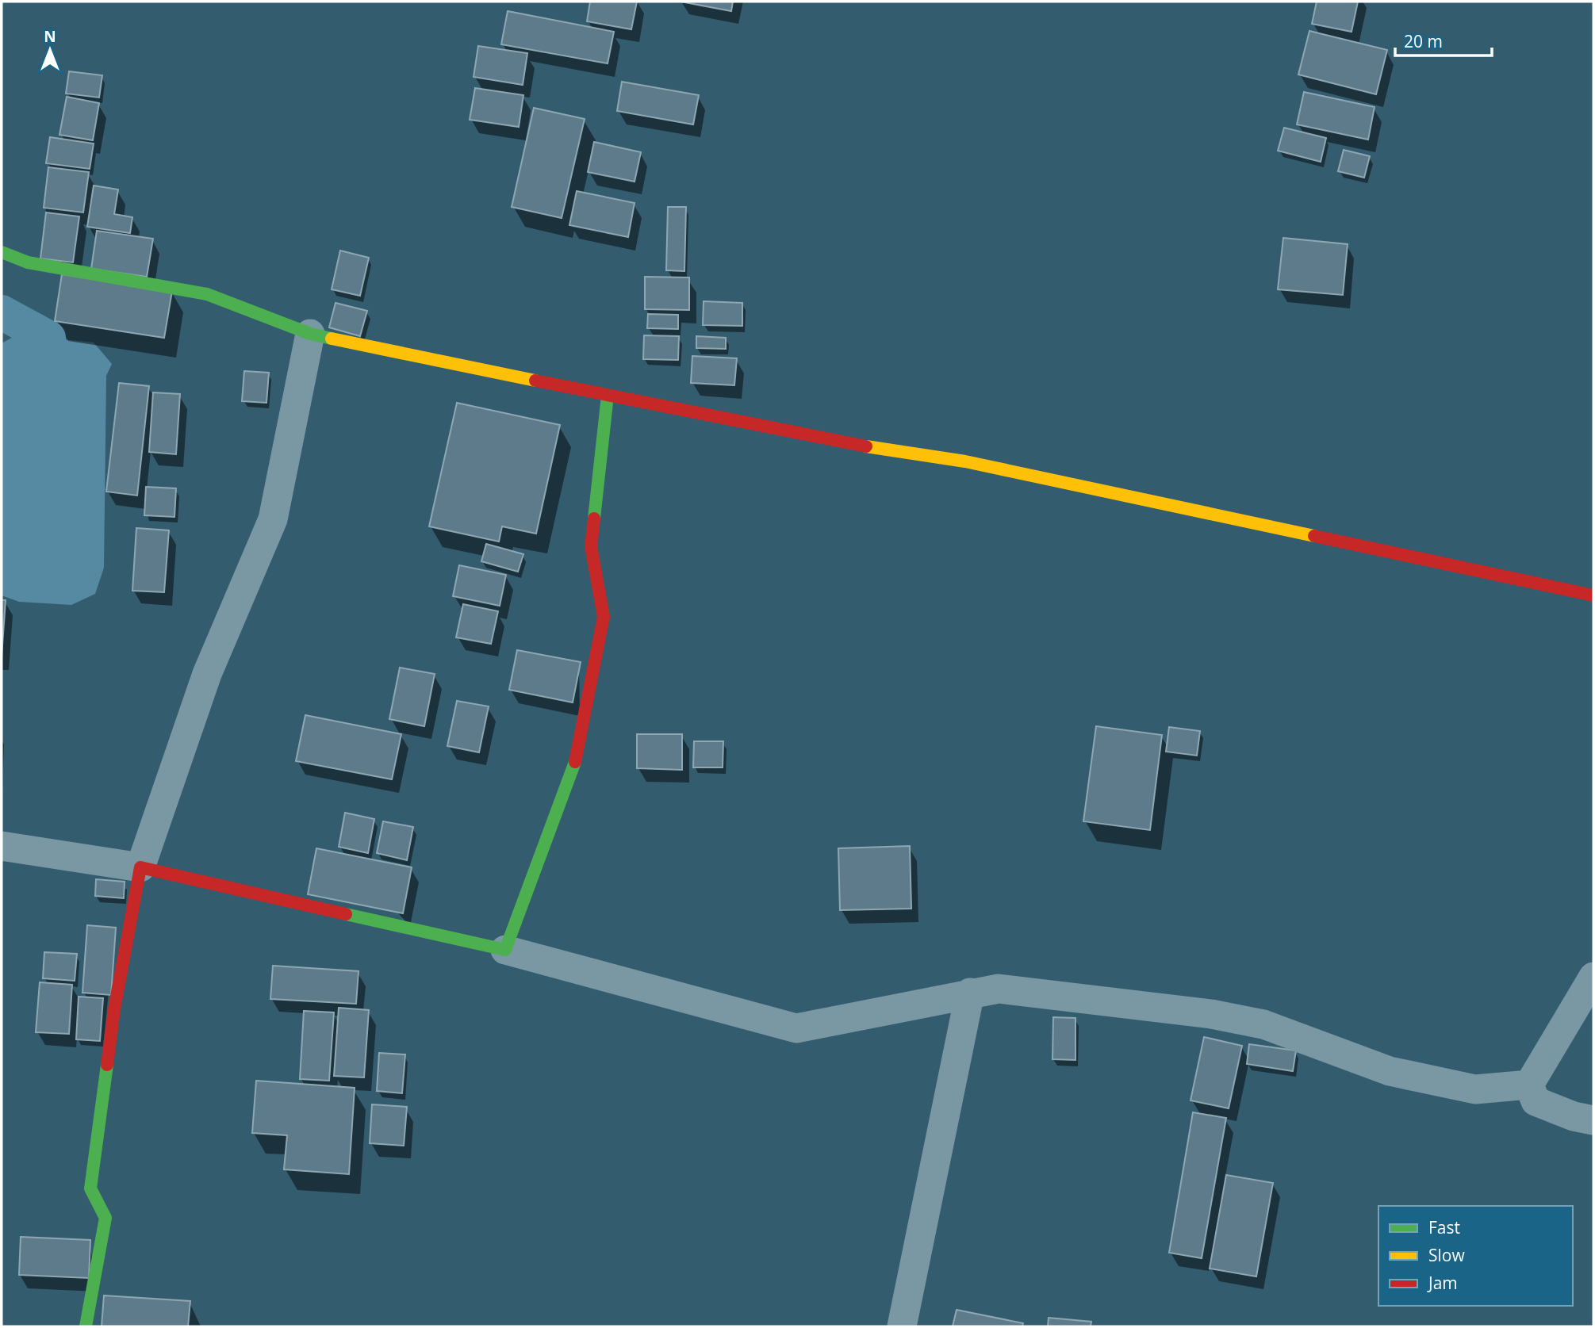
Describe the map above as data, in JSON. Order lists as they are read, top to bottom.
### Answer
{
  "legend": ["Fast", "Slow", "Jam"],
  "scale_bar": "20 m",
  "north": "top"
}
